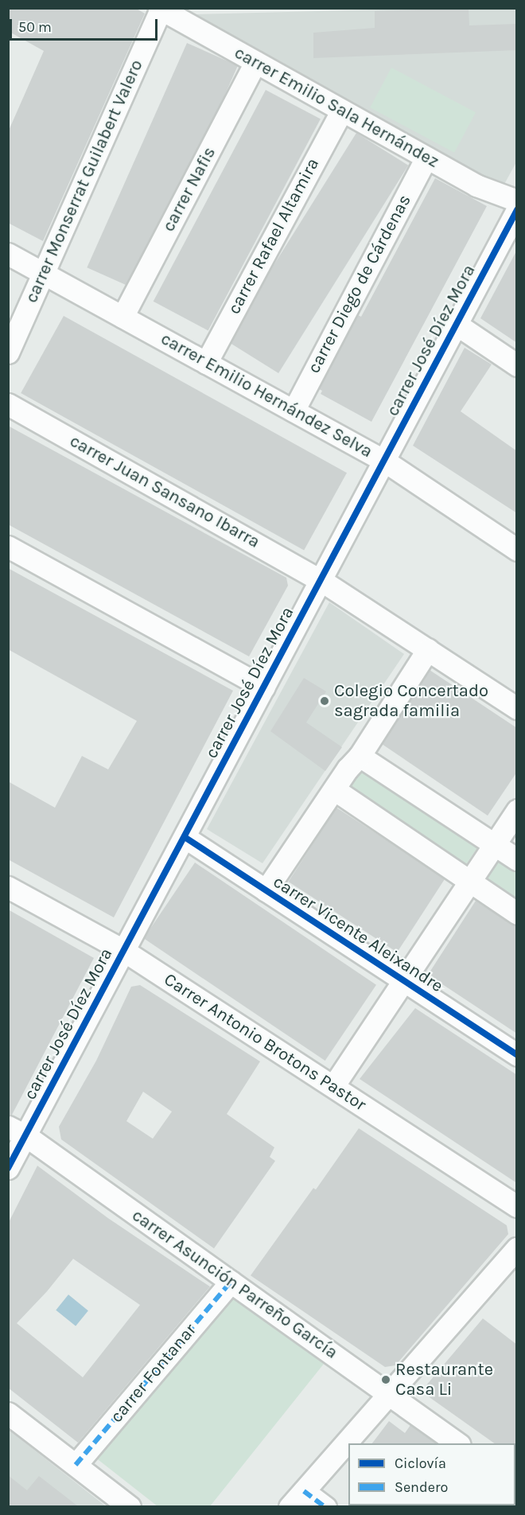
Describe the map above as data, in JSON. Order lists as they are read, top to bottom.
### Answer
{
  "streets": {
    "street": [
      "carrer Emilio Sala Hernández",
      "carrer Monserrat Guilabert Valero",
      "carrer Nafis",
      "carrer Rafael Altamira",
      "carrer Diego de Cárdenas",
      "carrer José Díez Mora",
      "carrer Emilio Hernández Selva",
      "carrer Juan Sansano Ibarra",
      "carrer Vicente Aleixandre",
      "Carrer Antonio Brotons Pastor",
      "carrer Asunción Parreño García",
      "carrer Fontanar"
    ]
  },
  "crossings": [
    ["carrer Emilio Sala Hernández", "carrer Monserrat Guilabert Valero"],
    ["carrer Emilio Sala Hernández", "carrer Nafis"],
    ["carrer Emilio Sala Hernández", "carrer Rafael Altamira"],
    ["carrer Emilio Sala Hernández", "carrer Diego de Cárdenas"],
    ["carrer Monserrat Guilabert Valero", "carrer Emilio Hernández Selva"],
    ["carrer Nafis", "carrer Emilio Hernández Selva"],
    ["carrer Rafael Altamira", "carrer Emilio Hernández Selva"],
    ["carrer Diego de Cárdenas", "carrer Emilio Hernández Selva"],
    ["carrer José Díez Mora", "carrer Emilio Hernández Selva"],
    ["carrer José Díez Mora", "carrer Juan Sansano Ibarra"],
    ["carrer José Díez Mora", "carrer Vicente Aleixandre"],
    ["carrer José Díez Mora", "Carrer Antonio Brotons Pastor"],
    ["carrer José Díez Mora", "carrer Asunción Parreño García"],
    ["carrer Asunción Parreño García", "carrer Fontanar"]
  ],
  "places": ["Colegio Concertado sagrada familia", "Restaurante Casa Li"],
  "legend": ["Ciclovía", "Sendero"],
  "scale_bar": "50 m"
}
